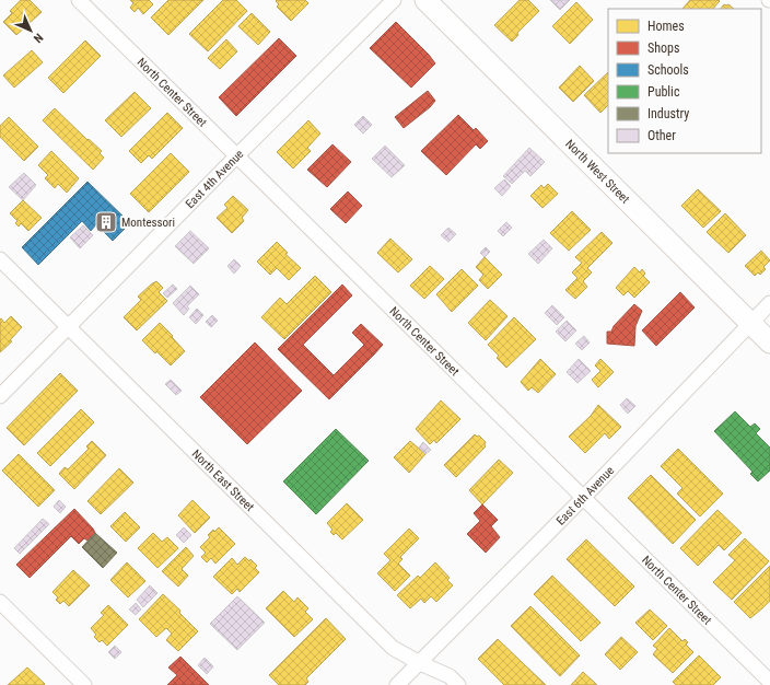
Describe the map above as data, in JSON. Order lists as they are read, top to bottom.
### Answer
{
  "streets": {
    "street": [
      "North Center Street",
      "North West Street",
      "East 4th Avenue",
      "North East Street",
      "East 6th Avenue"
    ]
  },
  "crossings": [
    ["North Center Street", "East 4th Avenue"],
    ["North Center Street", "East 6th Avenue"],
    ["North West Street", "East 6th Avenue"],
    ["East 4th Avenue", "North East Street"],
    ["North East Street", "East 6th Avenue"]
  ],
  "places": {
    "building": ["Montessori"]
  },
  "legend": [
    "Homes",
    "Shops",
    "Schools",
    "Public",
    "Industry",
    "Other"
  ],
  "north": "bottom right"
}
